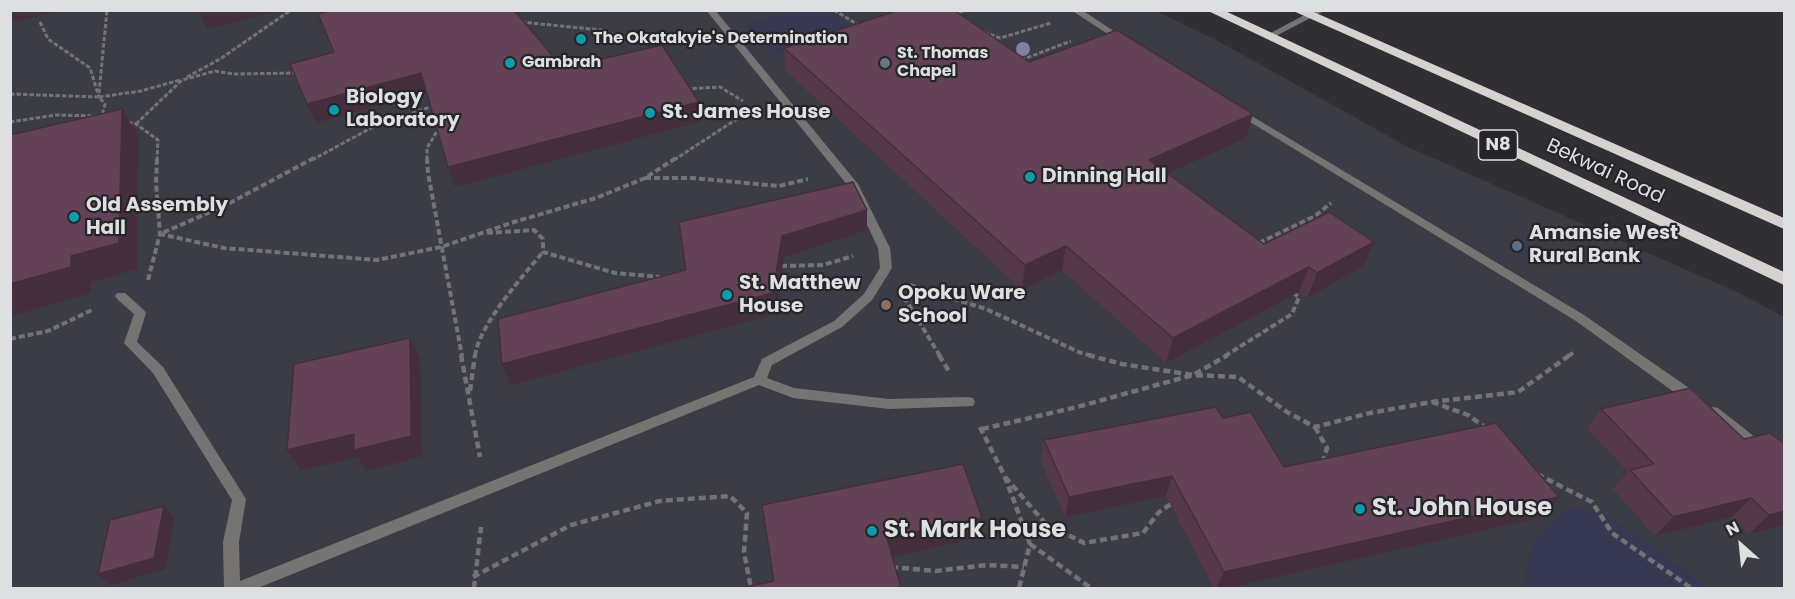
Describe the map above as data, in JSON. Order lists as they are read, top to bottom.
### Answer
{
  "streets": {
    "highway": ["N8", "Bekwai Road"]
  },
  "places": [
    "The Okatakyie's Determination",
    "Gambrah",
    "St. Thomas Chapel",
    "Biology Laboratory",
    "St. James House",
    "Dinning Hall",
    "Old Assembly Hall",
    "Amansie West Rural Bank",
    "St. Matthew House",
    "Opoku Ware School",
    "St. John House",
    "St. Mark House"
  ],
  "north": "top left"
}
